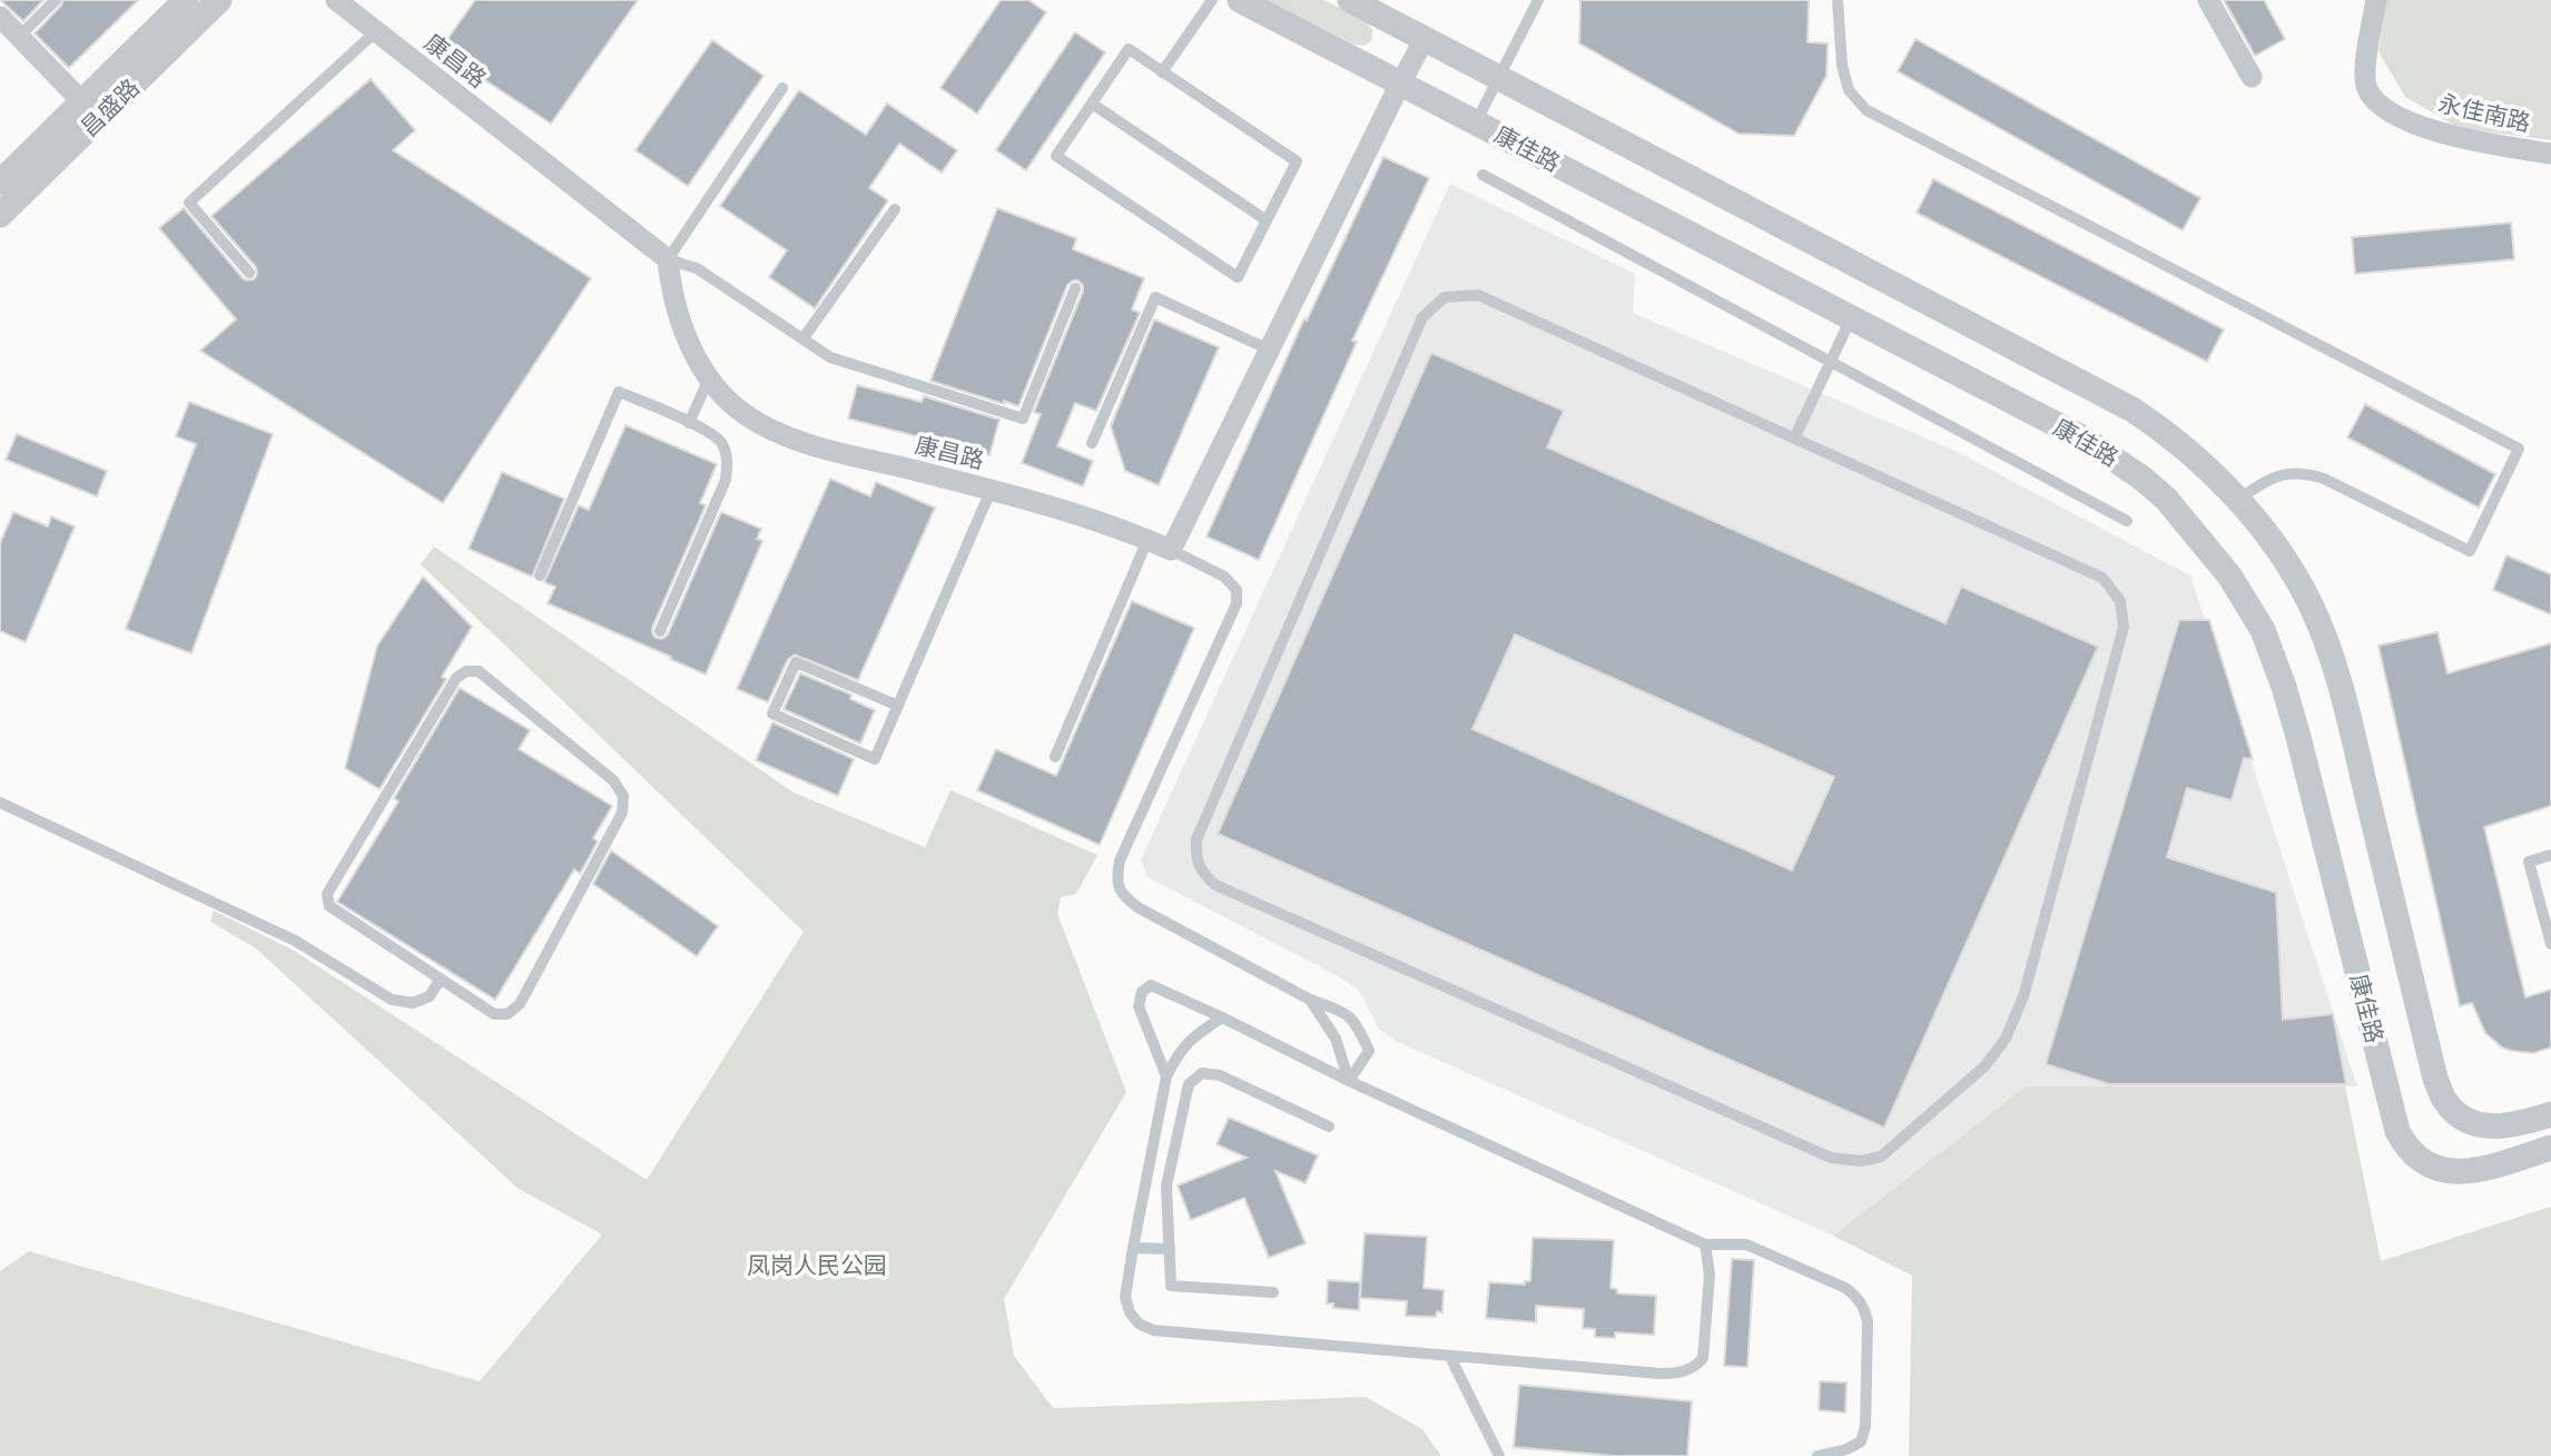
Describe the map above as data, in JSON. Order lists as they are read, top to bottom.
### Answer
{
  "streets": {
    "street": [
      "康昌路",
      "昌盛路",
      "永佳南路",
      "康佳路"
    ]
  },
  "parks": ["凤岗人民公园"]
}
